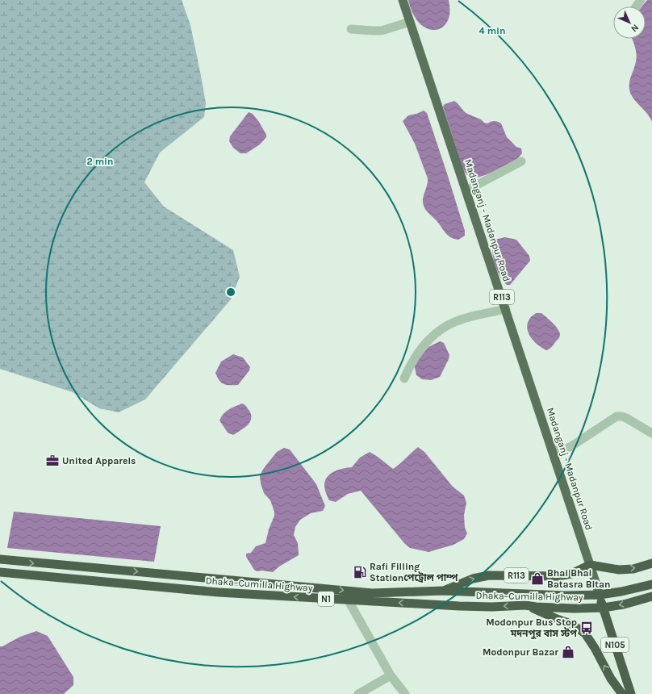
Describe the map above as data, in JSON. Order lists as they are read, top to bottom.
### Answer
{
  "streets": {
    "highway": [
      "R113",
      "Dhaka–Cumilla Highway",
      "N1",
      "N105"
    ],
    "main road": ["Madanganj - Madanpur Road"]
  },
  "crossings": [
    ["Madanganj - Madanpur Road", "R113"],
    ["Madanganj - Madanpur Road", "Dhaka–Cumilla Highway"],
    ["Madanganj - Madanpur Road", "N105"],
    ["R113", "Dhaka–Cumilla Highway"],
    ["Dhaka–Cumilla Highway", "N105"]
  ],
  "places": {
    "office": ["United Apparels"],
    "fuel station": ["Rafi Filling Stationপেট্রোল পাম্প"],
    "shop": ["Bhai Bhai Batasra Bitan", "Modonpur Bazar"],
    "bus stop": ["Modonpur Bus Stop মদনপুর বাস স্টপ"]
  },
  "north": "bottom right",
  "rings": ["4 min", "2 min"]
}
